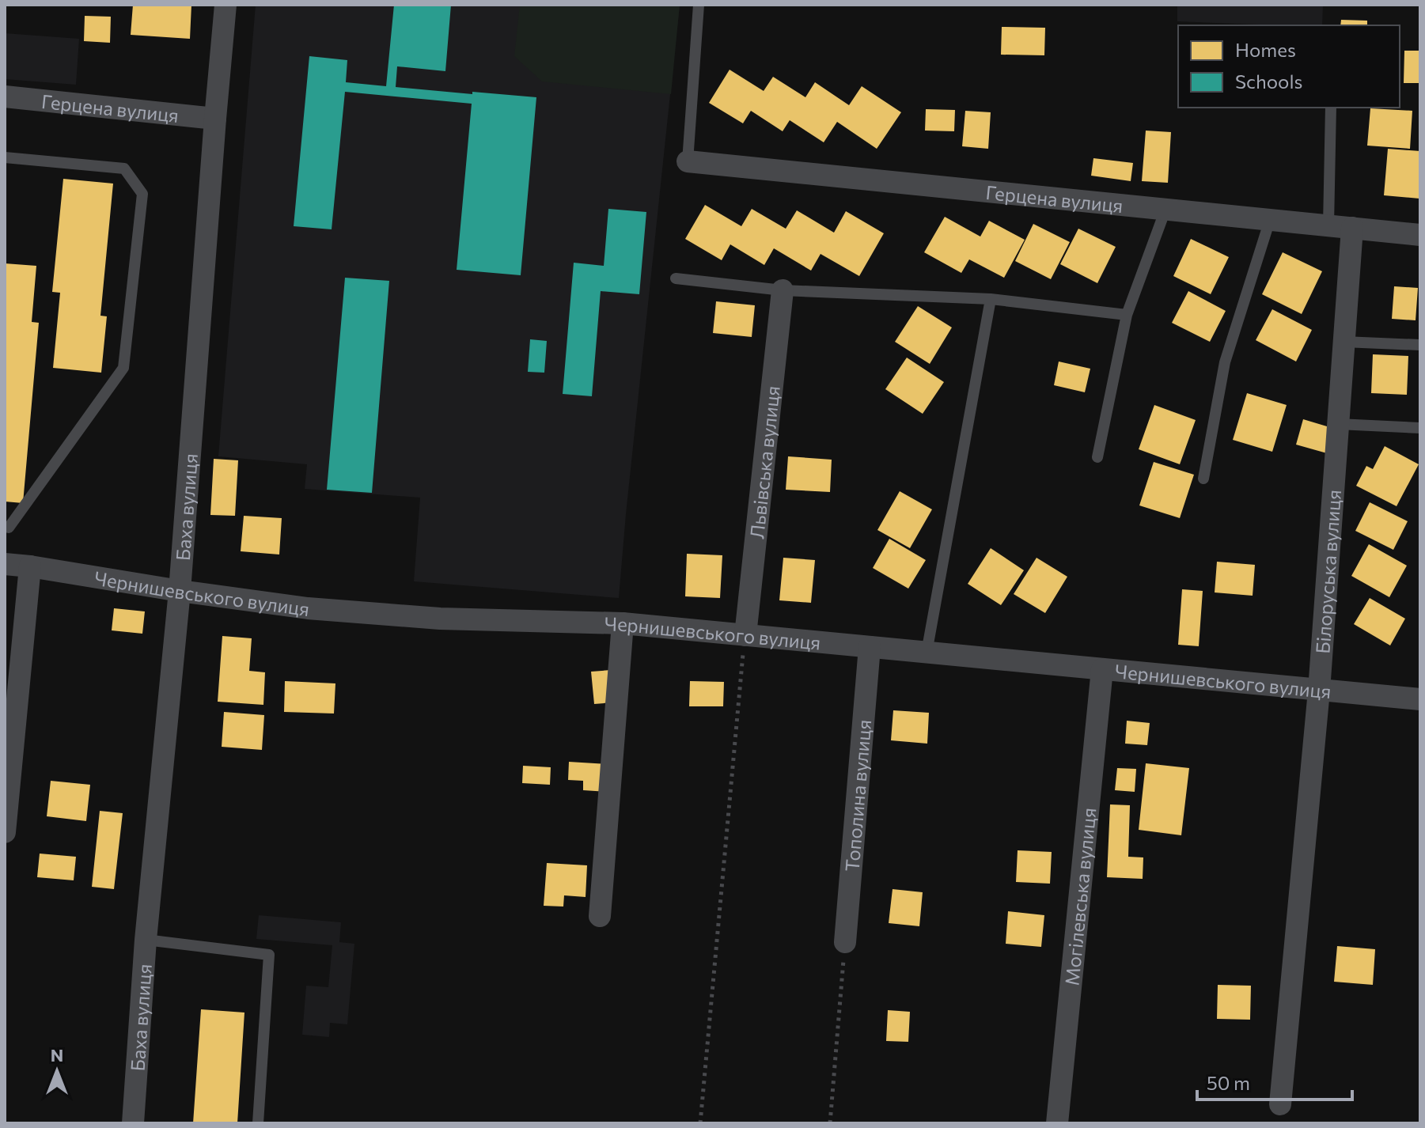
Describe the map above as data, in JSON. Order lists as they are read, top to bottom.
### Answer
{
  "streets": {
    "street": [
      "Герцена вулиця",
      "Львівська вулиця",
      "Баха вулиця",
      "Білоруська вулиця",
      "Чернишевського вулиця",
      "Тополина вулиця",
      "Могілевська вулиця"
    ]
  },
  "crossings": [
    ["Герцена вулиця", "Баха вулиця"],
    ["Герцена вулиця", "Білоруська вулиця"],
    ["Львівська вулиця", "Чернишевського вулиця"],
    ["Баха вулиця", "Чернишевського вулиця"],
    ["Білоруська вулиця", "Чернишевського вулиця"],
    ["Чернишевського вулиця", "Тополина вулиця"],
    ["Чернишевського вулиця", "Могілевська вулиця"]
  ],
  "legend": ["Homes", "Schools"],
  "scale_bar": "50 m",
  "north": "top"
}
